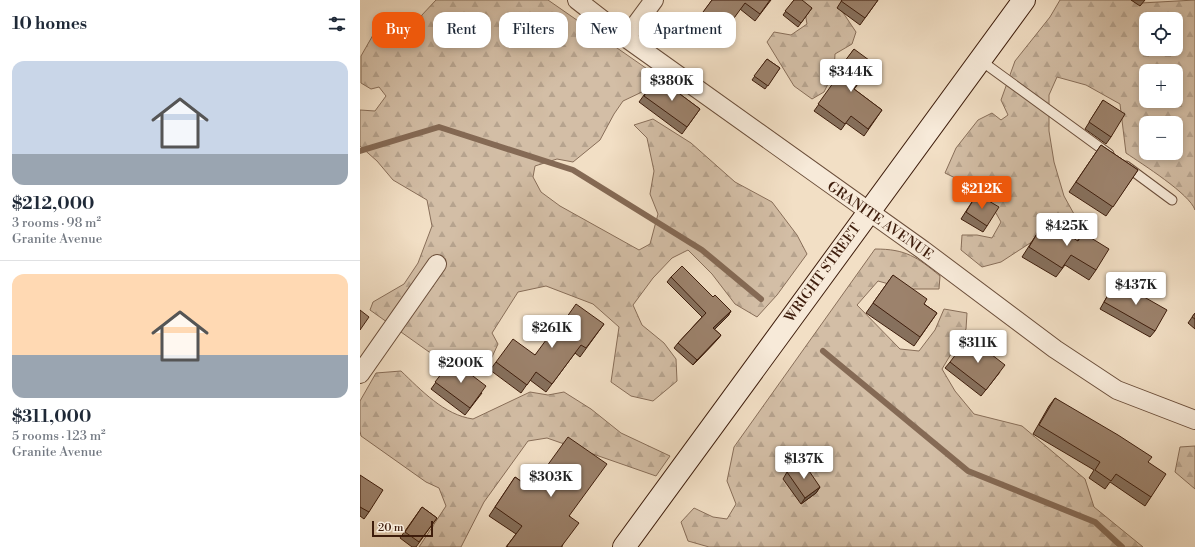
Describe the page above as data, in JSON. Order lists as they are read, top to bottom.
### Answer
{
  "streets": {
    "main road": ["WRIGHT STREET"],
    "street": ["GRANITE AVENUE"]
  },
  "crossings": [
    ["GRANITE AVENUE", "WRIGHT STREET"]
  ],
  "scale_bar": "20 m",
  "page": {
    "heading": "10 homes",
    "map_buttons": ["+", "−"],
    "chip": [
      "Buy",
      "Rent",
      "Filters",
      "New",
      "Apartment"
    ],
    "list": [
      {
        "name": "$212,000",
        "note": "3 rooms · 98 m² · Granite Avenue"
      },
      {
        "name": "$311,000",
        "note": "5 rooms · 123 m² · Granite Avenue"
      }
    ],
    "price": [
      "$344K",
      "$380K",
      "$212K",
      "$425K",
      "$437K",
      "$261K",
      "$311K",
      "$200K",
      "$137K",
      "$303K"
    ],
    "scale": "20 m"
  }
}
